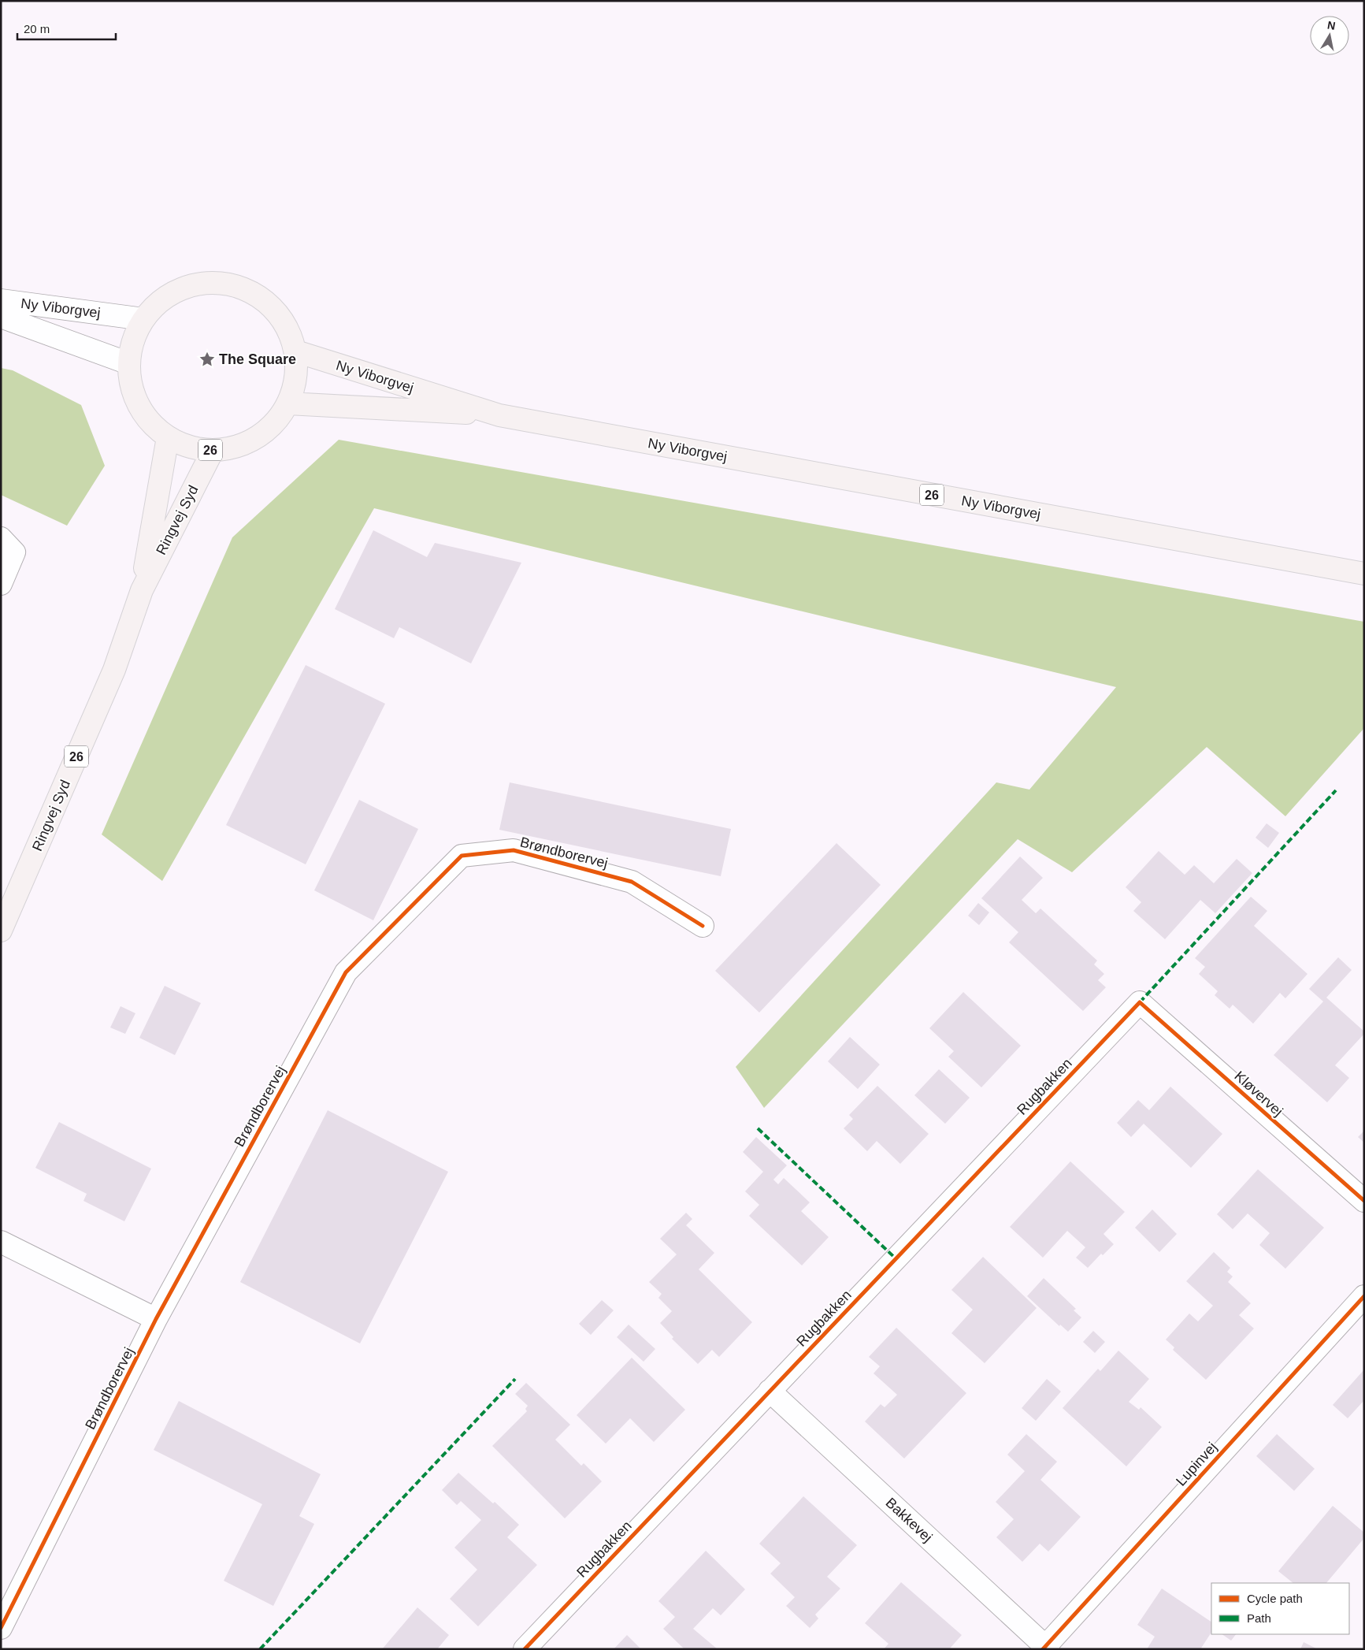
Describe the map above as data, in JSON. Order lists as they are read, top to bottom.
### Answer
{
  "streets": {
    "main road": ["Ny Viborgvej", "26", "Ringvej Syd"],
    "street": [
      "Brøndborervej",
      "Rugbakken",
      "Kløvervej",
      "Lupinvej",
      "Bakkevej"
    ]
  },
  "crossings": [
    ["Ny Viborgvej", "26"],
    ["26", "Ringvej Syd"],
    ["Rugbakken", "Kløvervej"],
    ["Rugbakken", "Bakkevej"],
    ["Lupinvej", "Bakkevej"]
  ],
  "places": {
    "place": ["The Square"]
  },
  "legend": ["Cycle path", "Path"],
  "scale_bar": "20 m",
  "north": "top"
}
